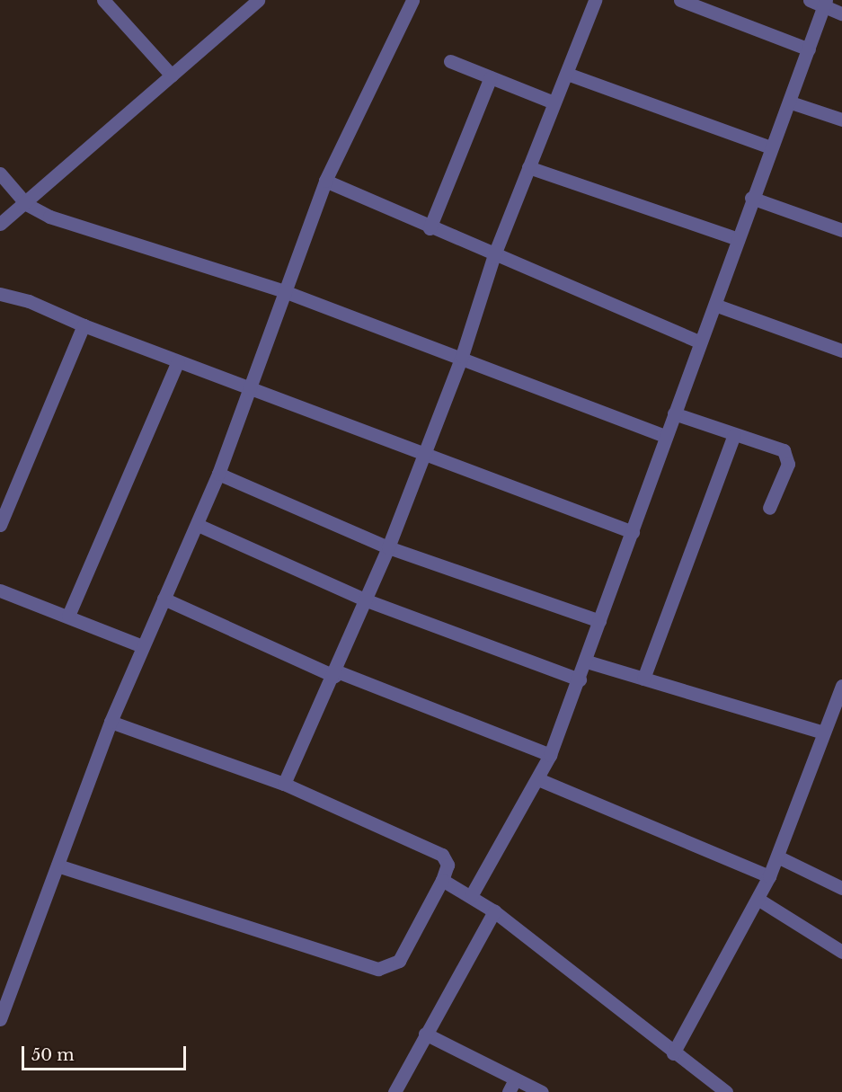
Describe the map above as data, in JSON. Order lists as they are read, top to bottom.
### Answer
{
  "scale_bar": "50 m"
}
